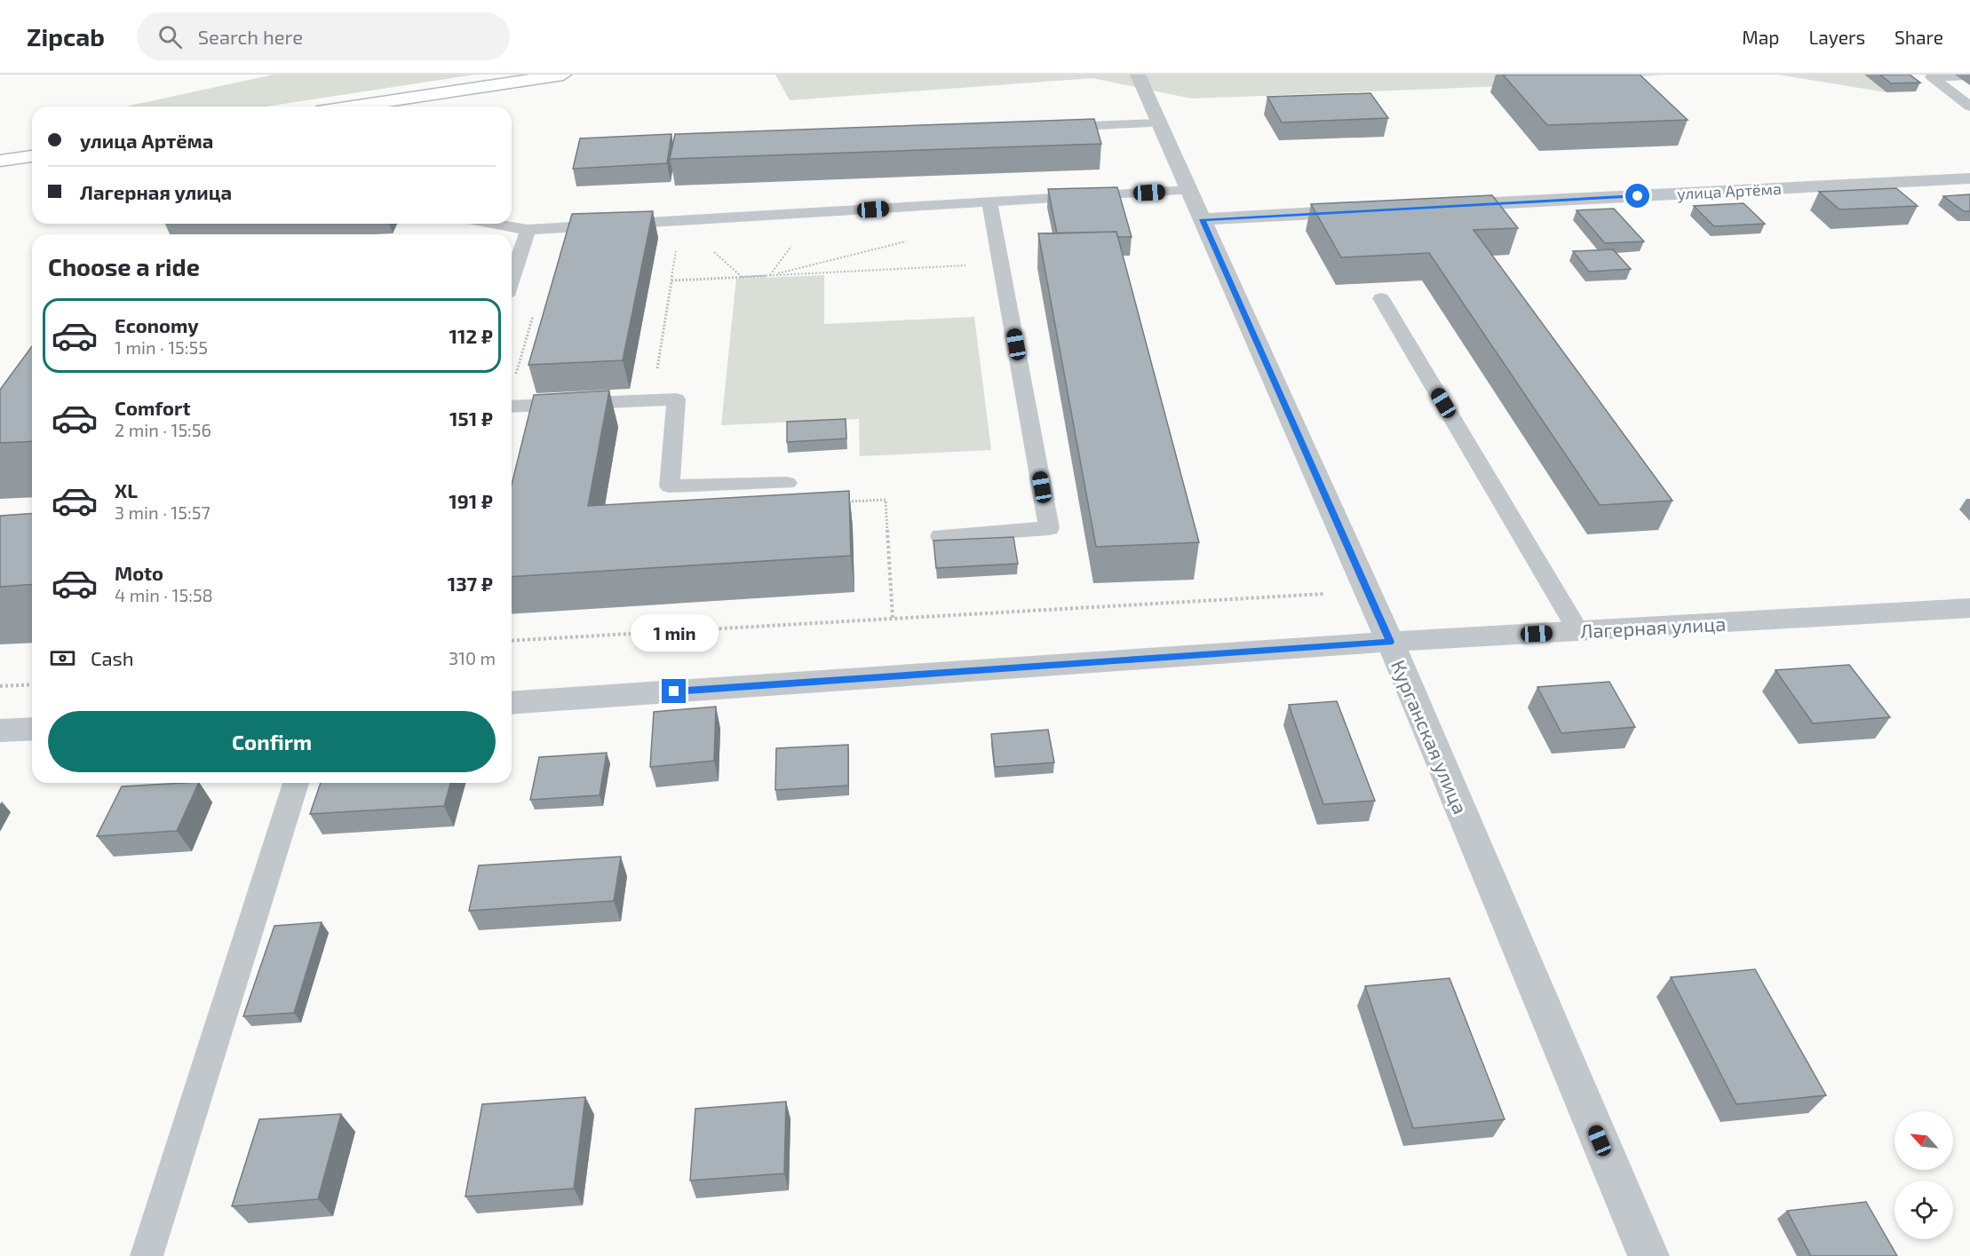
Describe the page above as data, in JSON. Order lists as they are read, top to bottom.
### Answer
{
  "streets": {
    "street": ["улица Артёма", "Лагерная улица", "Курганская улица"]
  },
  "crossings": [
    ["Лагерная улица", "Курганская улица"]
  ],
  "north": "top left",
  "page": {
    "header": "Zipcab",
    "search": "Search here",
    "nav": ["Map", "Layers", "Share"],
    "banner": ["улица Артёма", "Лагерная улица"],
    "heading": "Choose a ride",
    "list": [
      {
        "name": "Economy",
        "note": "1 min · 15:55",
        "value": "112 ₽"
      },
      {
        "name": "Comfort",
        "note": "2 min · 15:56",
        "value": "151 ₽"
      },
      {
        "name": "XL",
        "note": "3 min · 15:57",
        "value": "191 ₽"
      },
      {
        "name": "Moto",
        "note": "4 min · 15:58",
        "value": "137 ₽"
      }
    ],
    "bubble": "1 min",
    "pay": ["Cash", "310 m"],
    "buttons": "Confirm"
  }
}
